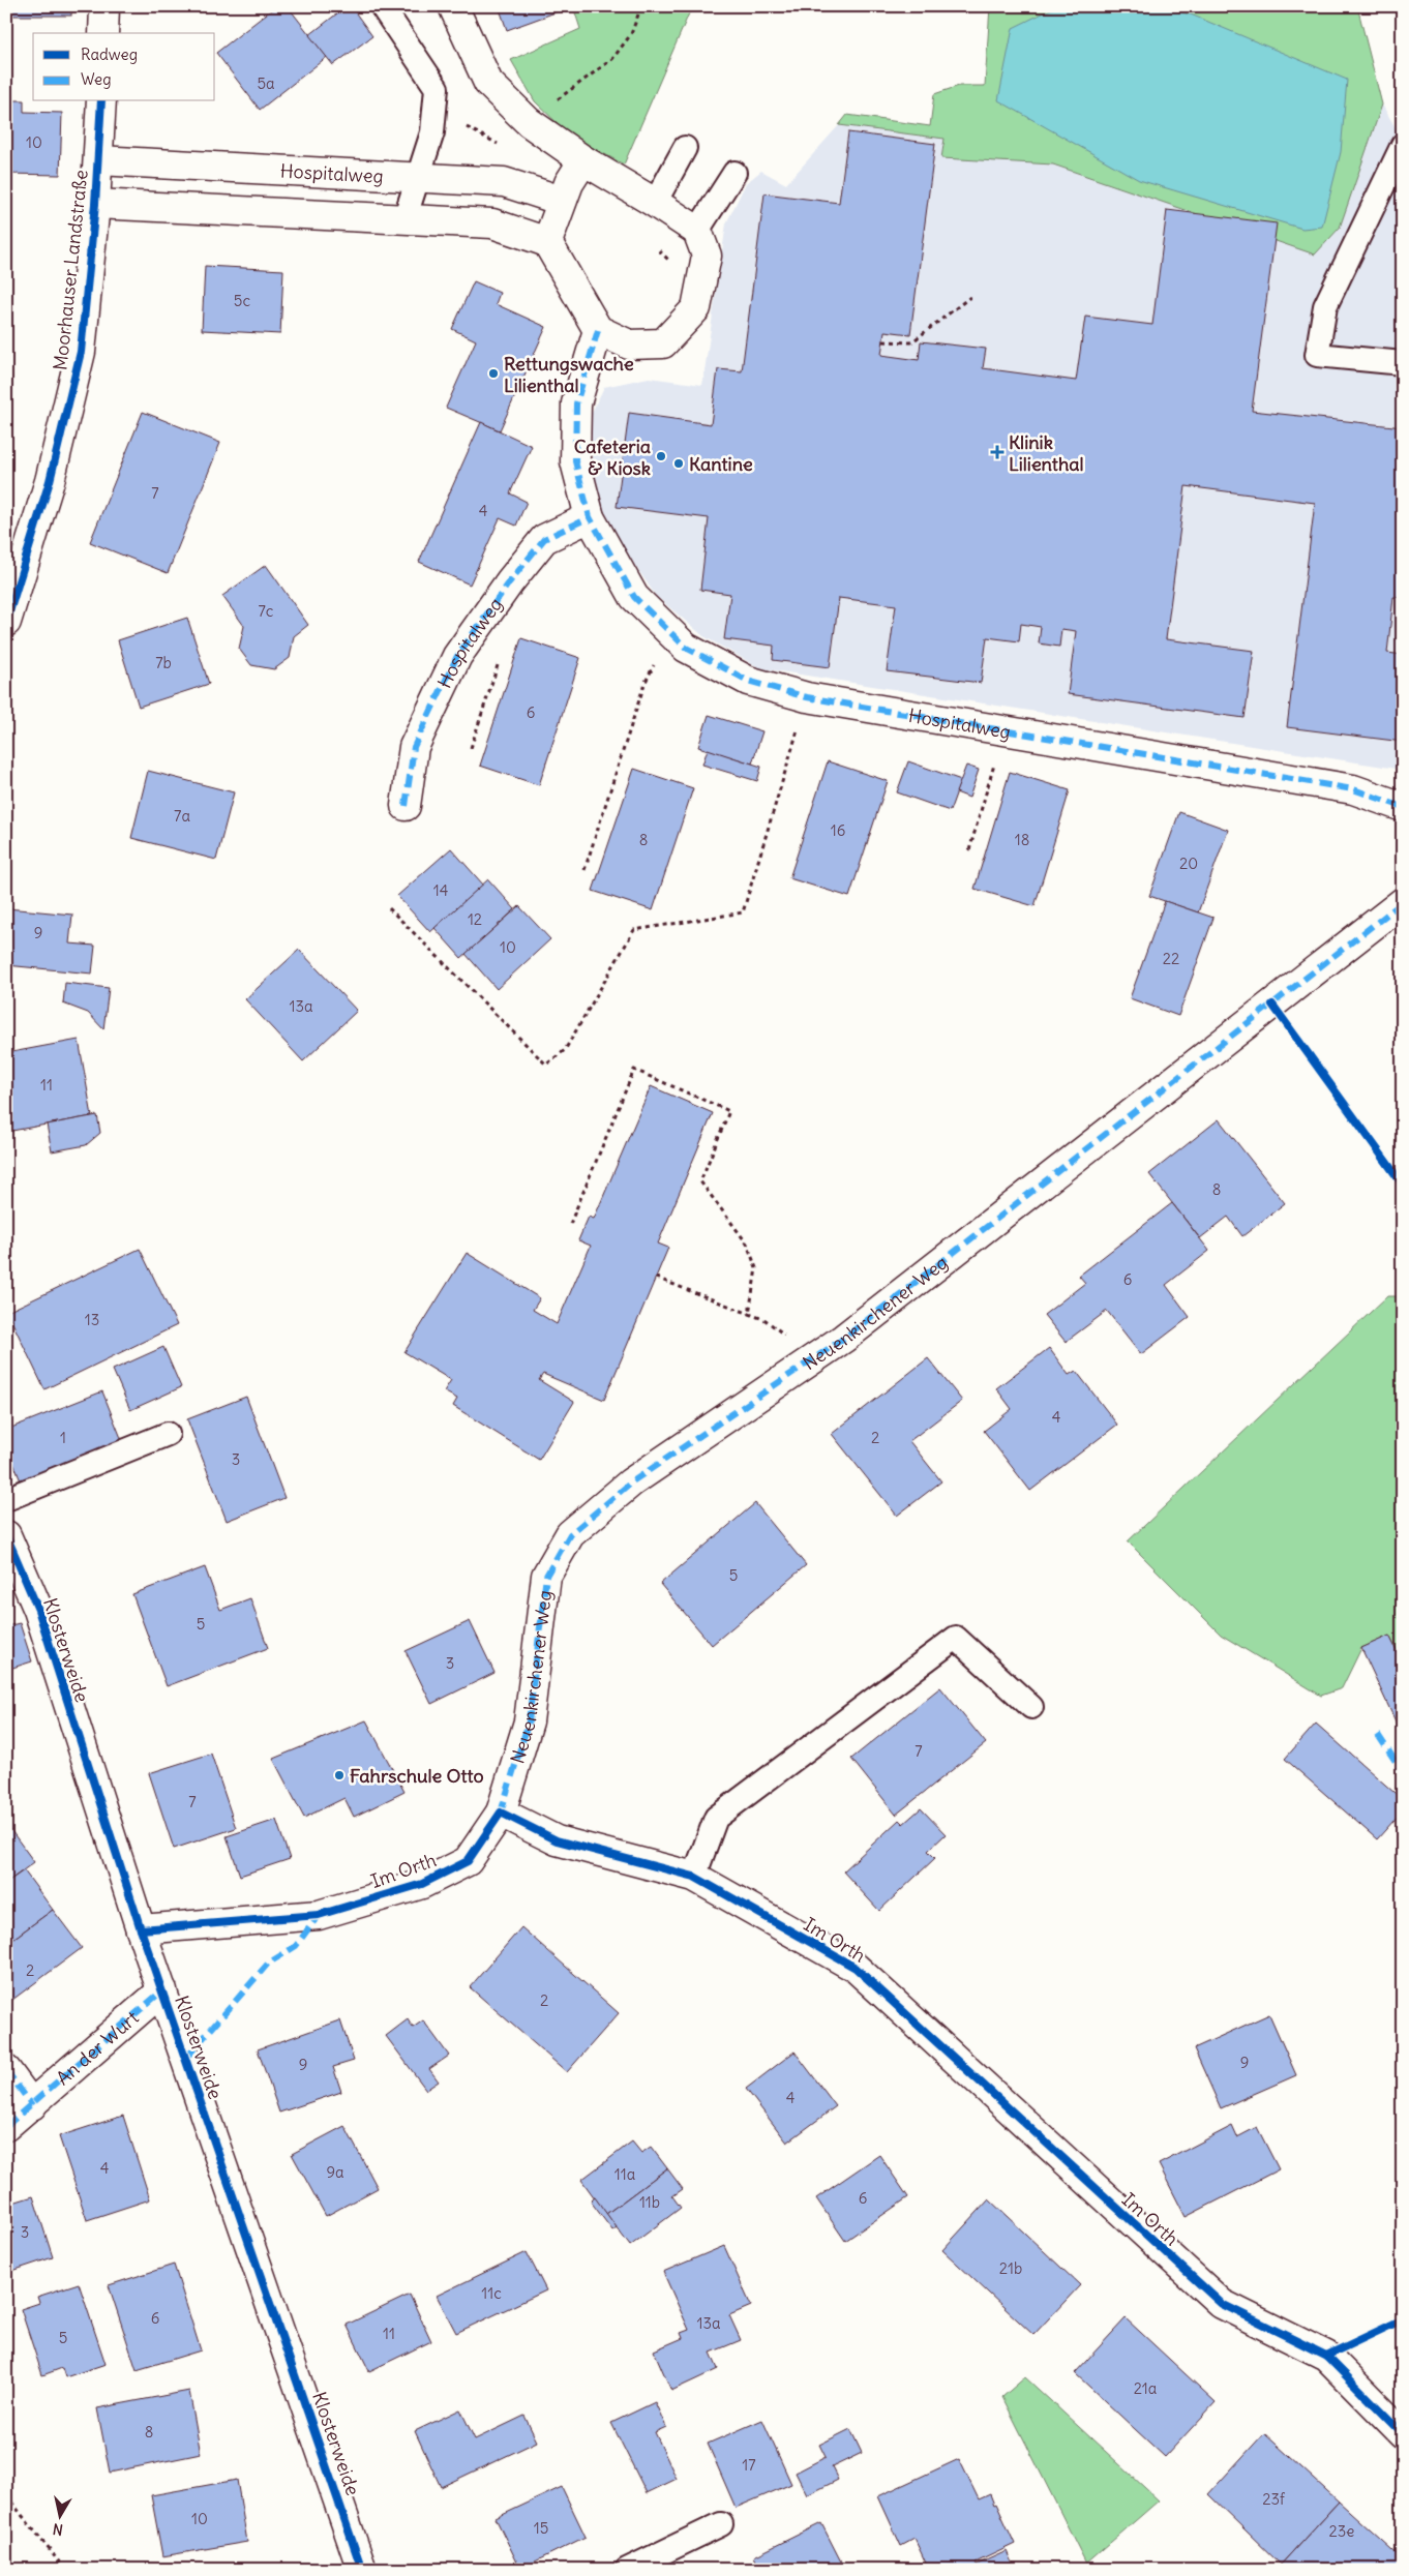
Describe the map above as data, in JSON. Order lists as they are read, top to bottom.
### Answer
{
  "streets": {
    "street": [
      "Hospitalweg",
      "Moorhauser Landstraße",
      "Neuenkirchener Weg",
      "Klosterweide",
      "Im Orth",
      "An der Wurt"
    ]
  },
  "crossings": [
    ["Hospitalweg", "Moorhauser Landstraße"],
    ["Neuenkirchener Weg", "Im Orth"],
    ["Klosterweide", "Im Orth"],
    ["Klosterweide", "An der Wurt"]
  ],
  "places": {
    "other": [
      "Rettungswache Lilienthal",
      "Cafeteria & Kiosk",
      "Kantine",
      "Fahrschule Otto"
    ],
    "health": ["Klinik Lilienthal"]
  },
  "house_numbers": [
    "5a",
    "10",
    "5c",
    "7",
    "4",
    "7c",
    "7b",
    "6",
    "7a",
    "16",
    "8",
    "18",
    "20",
    "14",
    "12",
    "9",
    "10",
    "22",
    "13a",
    "11",
    "8",
    "6",
    "13",
    "4",
    "1",
    "2",
    "3",
    "5",
    "5",
    "3",
    "7",
    "7",
    "2",
    "2",
    "9",
    "9",
    "4",
    "4",
    "9a",
    "11a",
    "6",
    "11b",
    "3",
    "21b",
    "11c",
    "6",
    "13a",
    "11",
    "5",
    "21a",
    "8",
    "17",
    "23f",
    "10",
    "15",
    "23e"
  ],
  "legend": ["Radweg", "Weg"],
  "north": "bottom"
}
